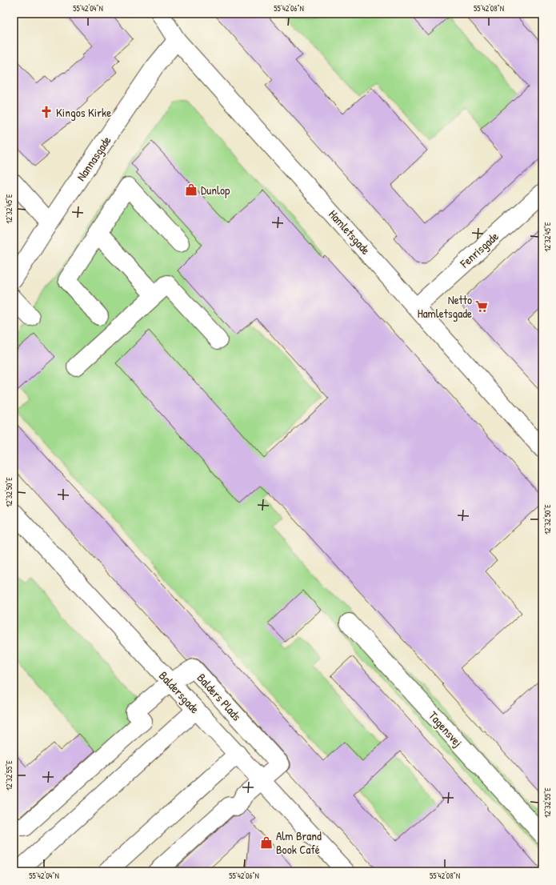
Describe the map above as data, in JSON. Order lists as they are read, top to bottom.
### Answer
{
  "streets": {
    "street": [
      "Nannasgade",
      "Hamletsgade",
      "Fenrisgade",
      "Baldersgade",
      "Balders Plads",
      "Tagensvej"
    ]
  },
  "crossings": [
    ["Nannasgade", "Hamletsgade"],
    ["Hamletsgade", "Fenrisgade"],
    ["Baldersgade", "Balders Plads"]
  ],
  "places": {
    "church": ["Kingos Kirke"],
    "shop": ["Dunlop", "Alm Brand Book Café"],
    "supermarket": ["Netto Hamletsgade"]
  },
  "coordinates": [
    "55°42'04\"N",
    "55°42'06\"N",
    "55°42'08\"N",
    "12°32'45\"E",
    "12°32'50\"E",
    "12°32'55\"E"
  ]
}
